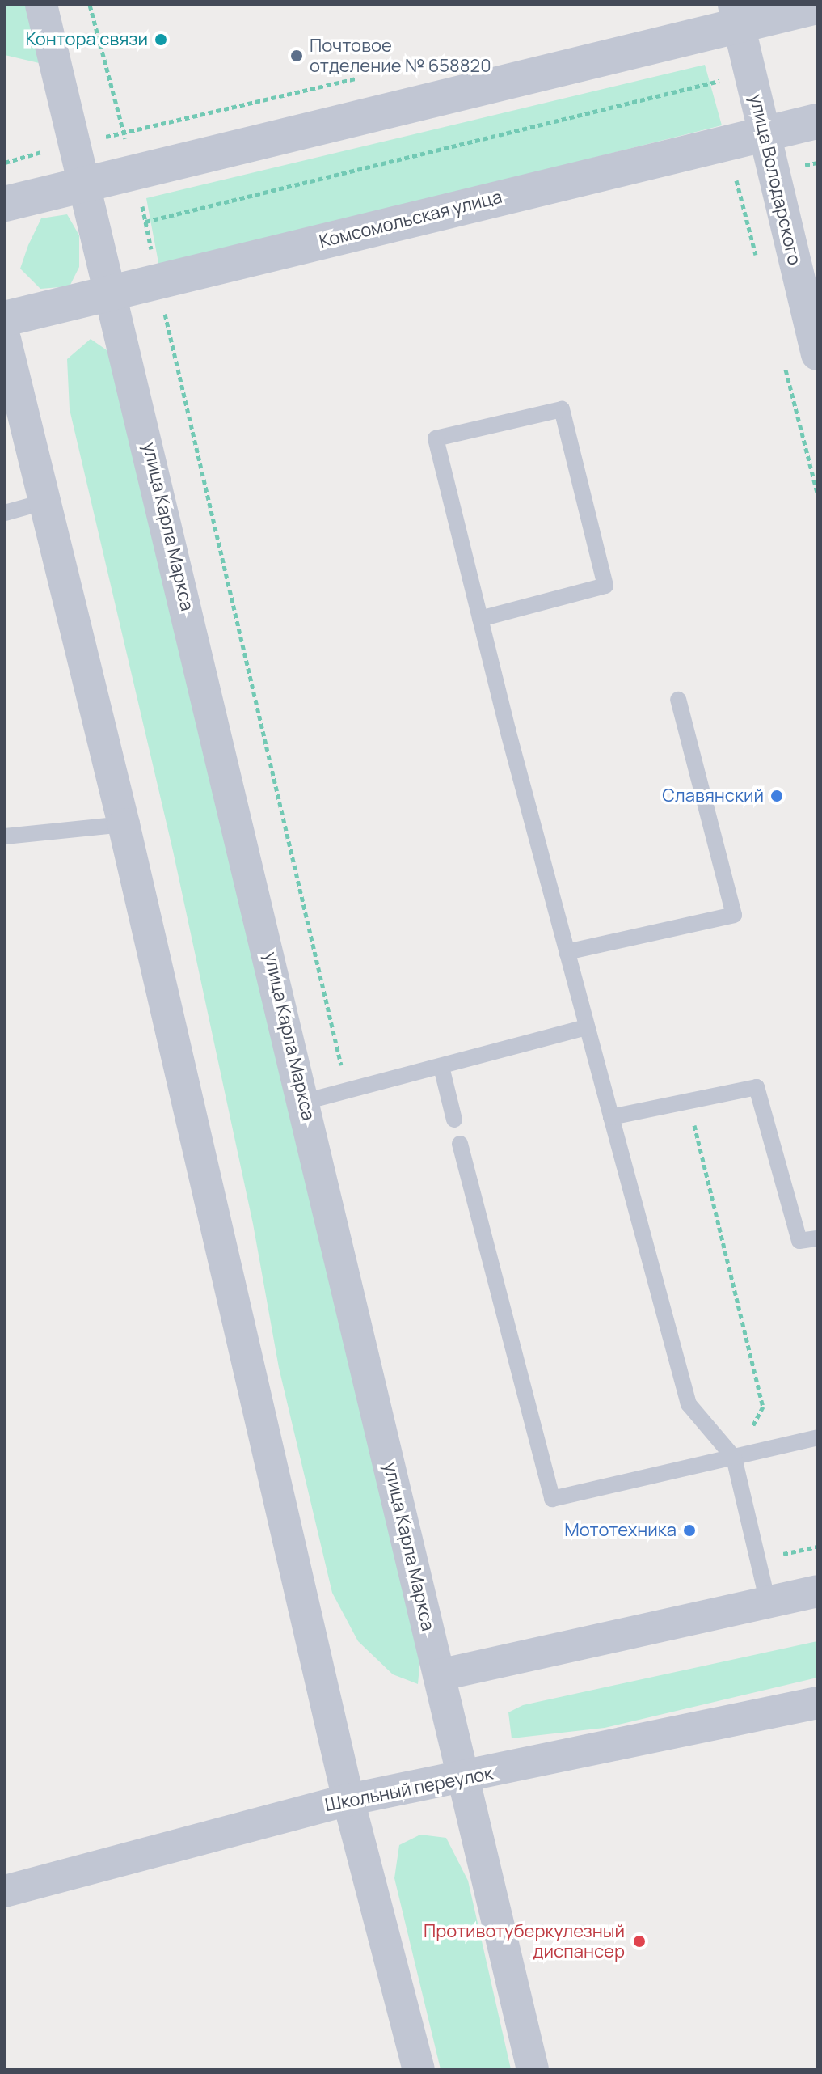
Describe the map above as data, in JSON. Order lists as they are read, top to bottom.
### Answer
{
  "streets": {
    "street": [
      "улица Володарского",
      "Комсомольская улица",
      "улица Карла Маркса",
      "Школьный переулок"
    ]
  },
  "crossings": [
    ["улица Володарского", "Комсомольская улица"],
    ["Комсомольская улица", "улица Карла Маркса"],
    ["улица Карла Маркса", "Школьный переулок"]
  ],
  "places": [
    "Контора связи",
    "Почтовое отделение № 658820",
    "Славянский",
    "Мототехника",
    "Противотуберкулезный диспансер"
  ]
}
